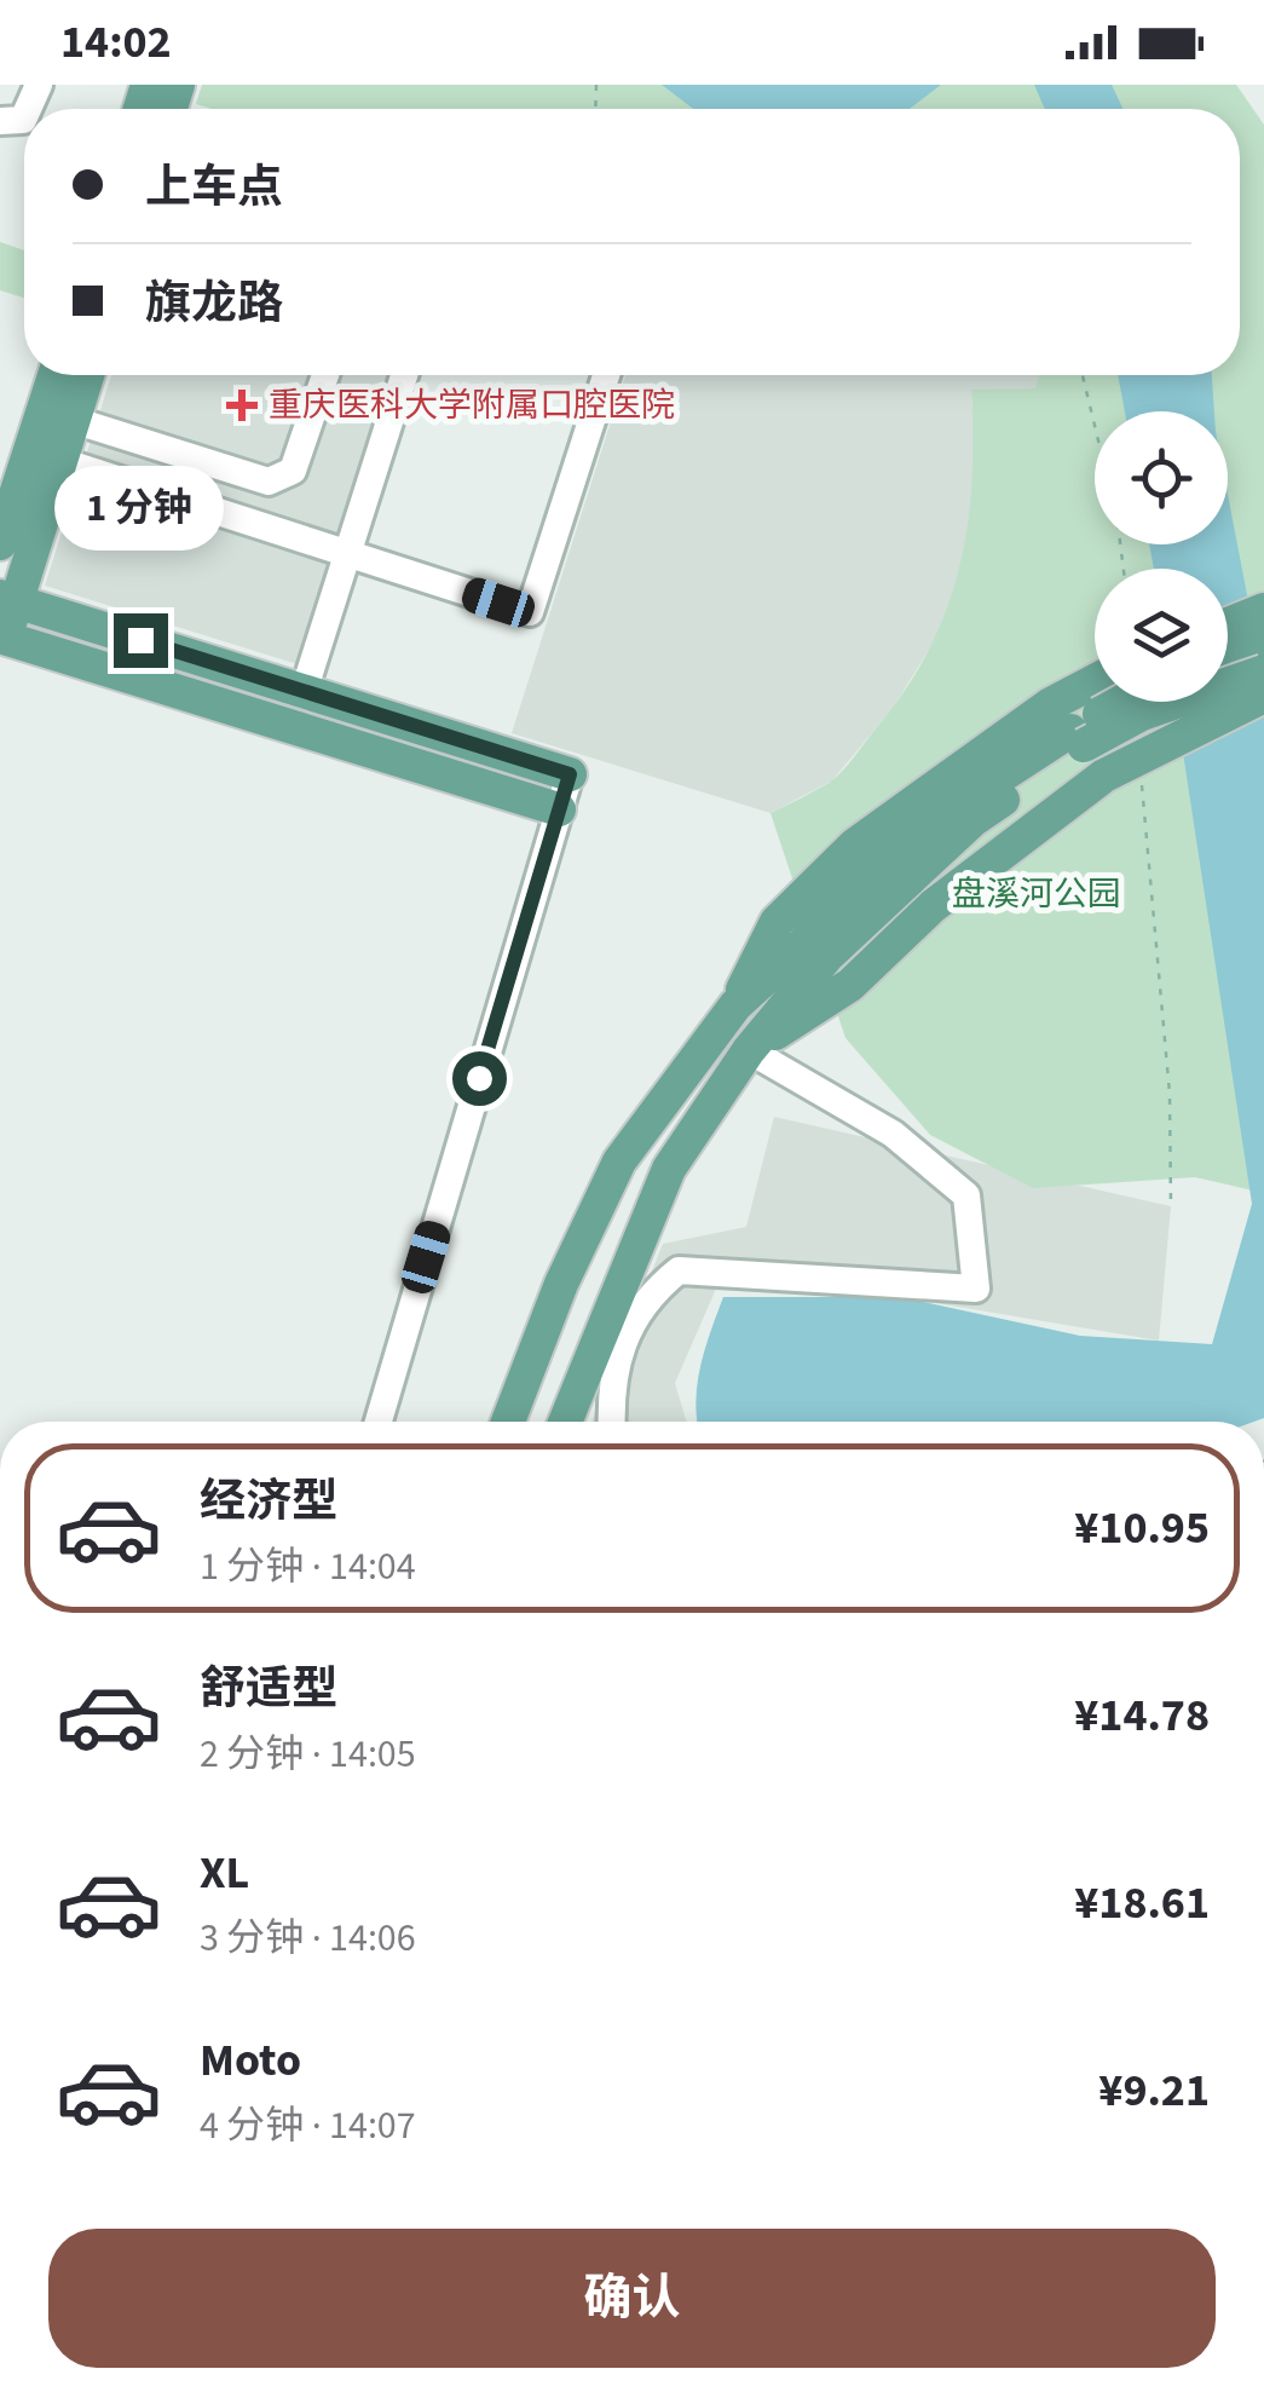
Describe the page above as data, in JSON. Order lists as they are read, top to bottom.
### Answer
{
  "parks": ["盘溪河公园"],
  "places": {
    "health": ["重庆医科大学附属口腔医院"]
  },
  "page": {
    "status": "14:02",
    "banner": ["上车点", "旗龙路"],
    "bubble": "1 分钟",
    "list": [
      {
        "name": "经济型",
        "note": "1 分钟 · 14:04",
        "value": "¥10.95"
      },
      {
        "name": "舒适型",
        "note": "2 分钟 · 14:05",
        "value": "¥14.78"
      },
      {
        "name": "XL",
        "note": "3 分钟 · 14:06",
        "value": "¥18.61"
      },
      {
        "name": "Moto",
        "note": "4 分钟 · 14:07",
        "value": "¥9.21"
      }
    ],
    "buttons": "确认"
  }
}
